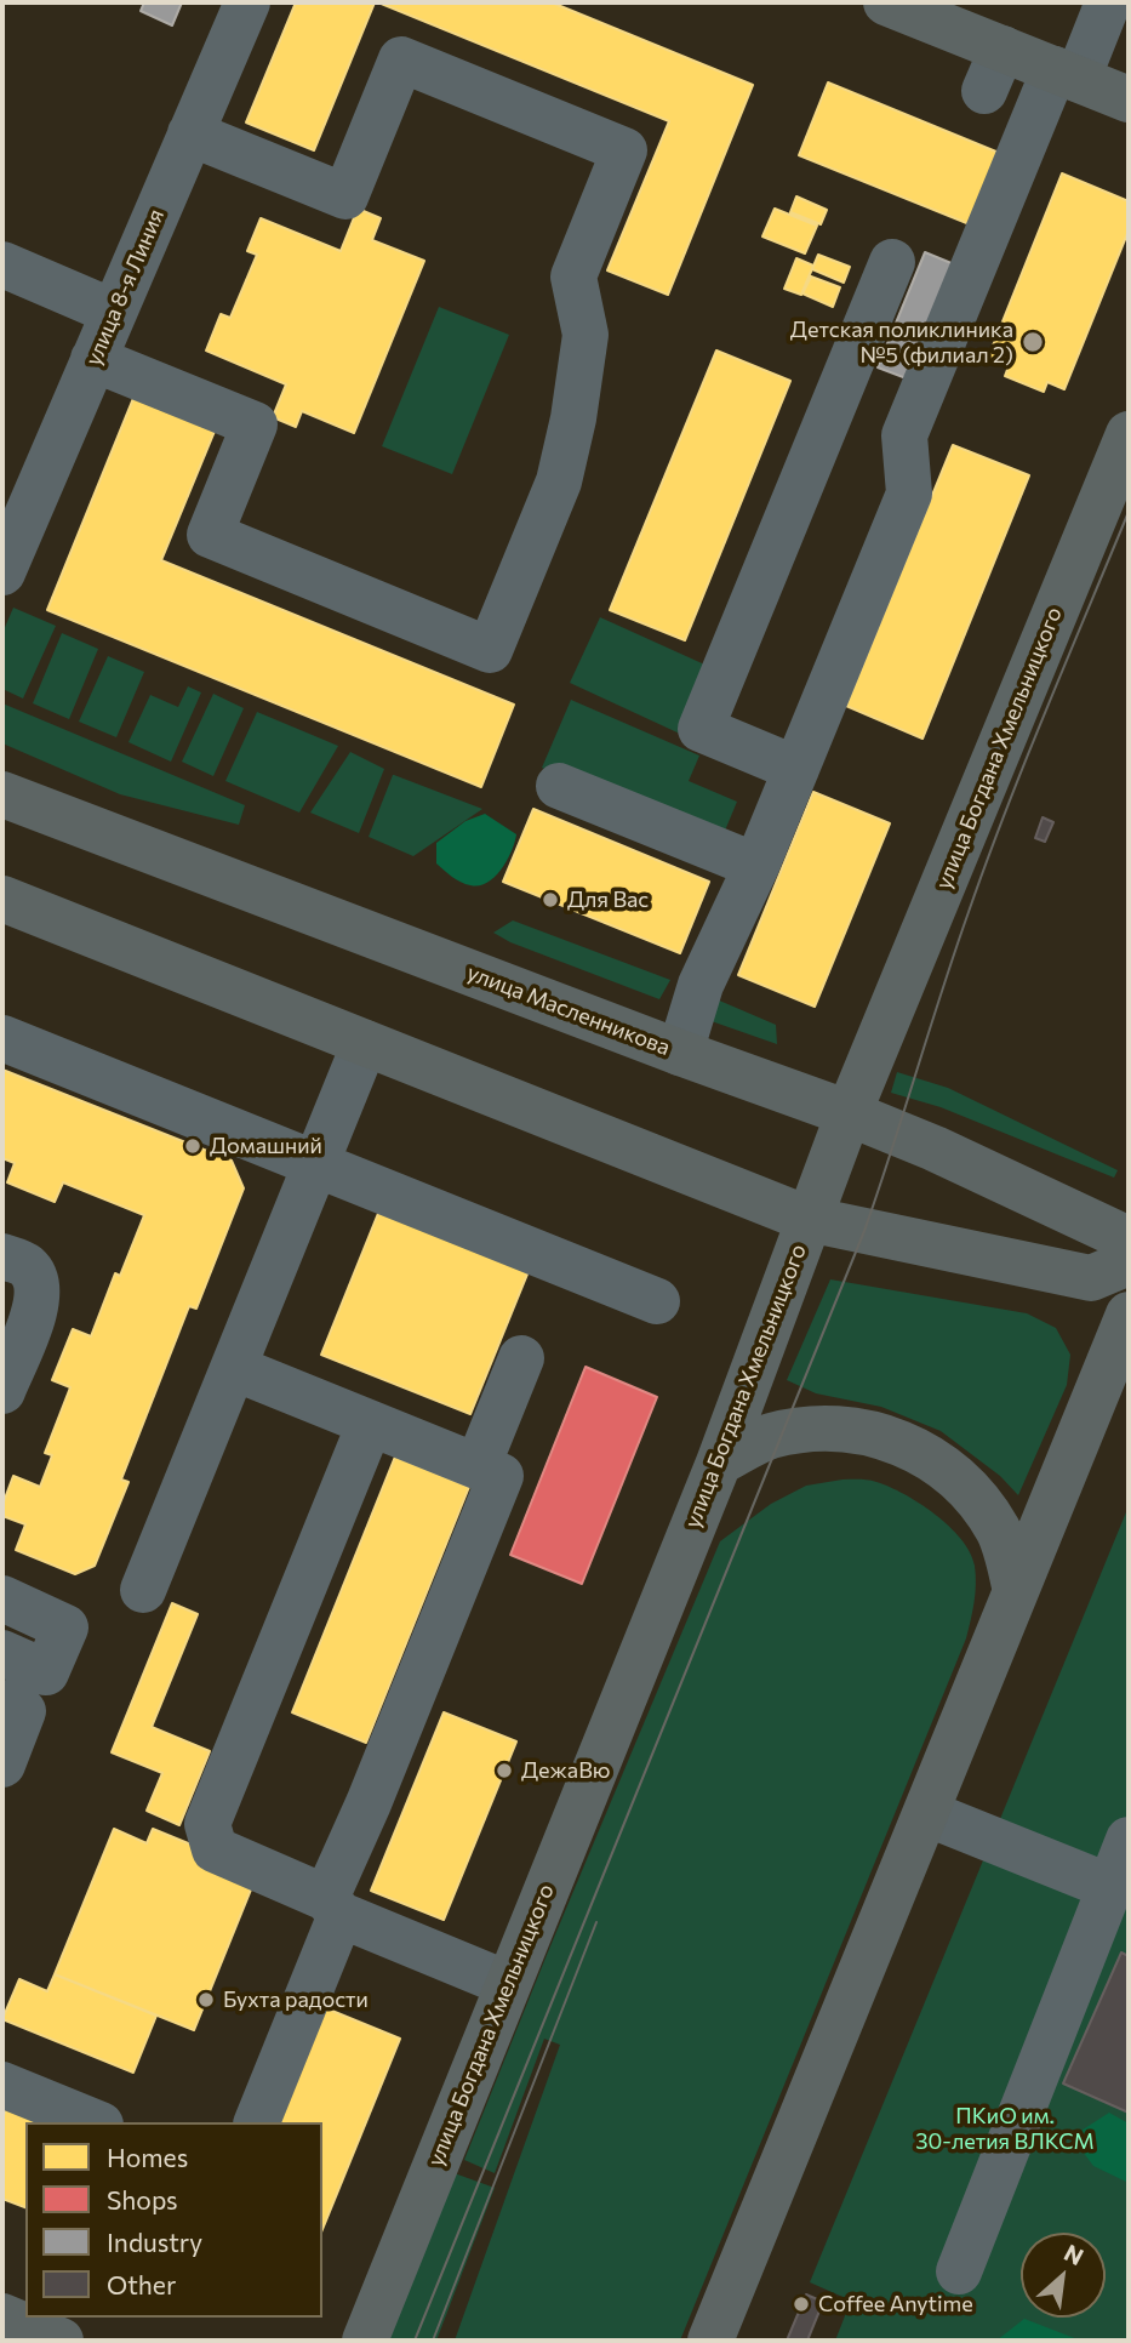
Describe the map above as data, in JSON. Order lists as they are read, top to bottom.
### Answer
{
  "streets": {
    "main road": ["улица Богдана Хмельницкого", "улица Масленникова"],
    "street": ["улица 8-я Линия"]
  },
  "crossings": [
    ["улица Богдана Хмельницкого", "улица Масленникова"]
  ],
  "parks": ["ПКиО им. 30-летия ВЛКСМ"],
  "places": [
    "Детская поликлиника №5 (филиал 2)",
    "Для Вас",
    "Домашний",
    "ДежаВю",
    "Бухта радости",
    "Coffee Anytime"
  ],
  "legend": [
    "Homes",
    "Shops",
    "Industry",
    "Other"
  ],
  "north": "top right"
}
